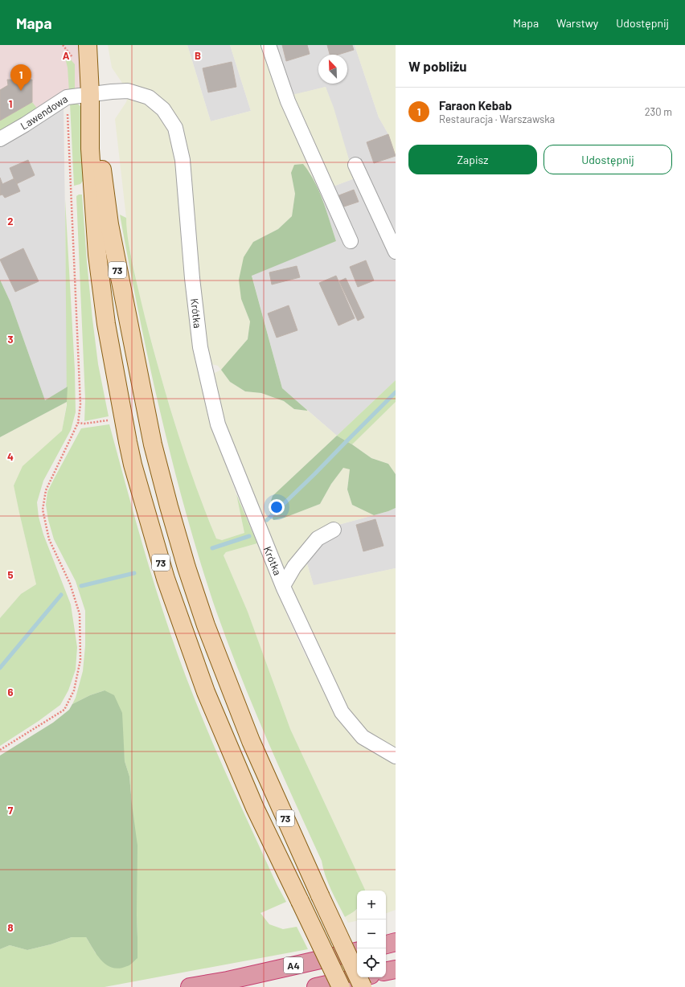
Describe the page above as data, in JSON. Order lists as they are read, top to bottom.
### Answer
{
  "streets": {
    "highway": ["A4"],
    "main road": ["73"],
    "street": ["Lawendowa", "Krótka"]
  },
  "crossings": [
    ["Lawendowa", "73"],
    ["Lawendowa", "Krótka"],
    ["73", "Krótka"]
  ],
  "north": "top left",
  "page": {
    "header": "Mapa",
    "nav": ["Mapa", "Warstwy", "Udostępnij"],
    "heading": "W pobliżu",
    "pins": "1",
    "list": [
      {
        "mark": "1",
        "name": "Faraon Kebab",
        "note": "Restauracja · Warszawska",
        "value": "230 m"
      }
    ],
    "buttons": ["Zapisz", "Udostępnij"],
    "map_buttons": ["+", "−"]
  },
  "grid": {
    "columns": ["A", "B"],
    "rows": [
      "1",
      "2",
      "3",
      "4",
      "5",
      "6",
      "7",
      "8"
    ]
  }
}
